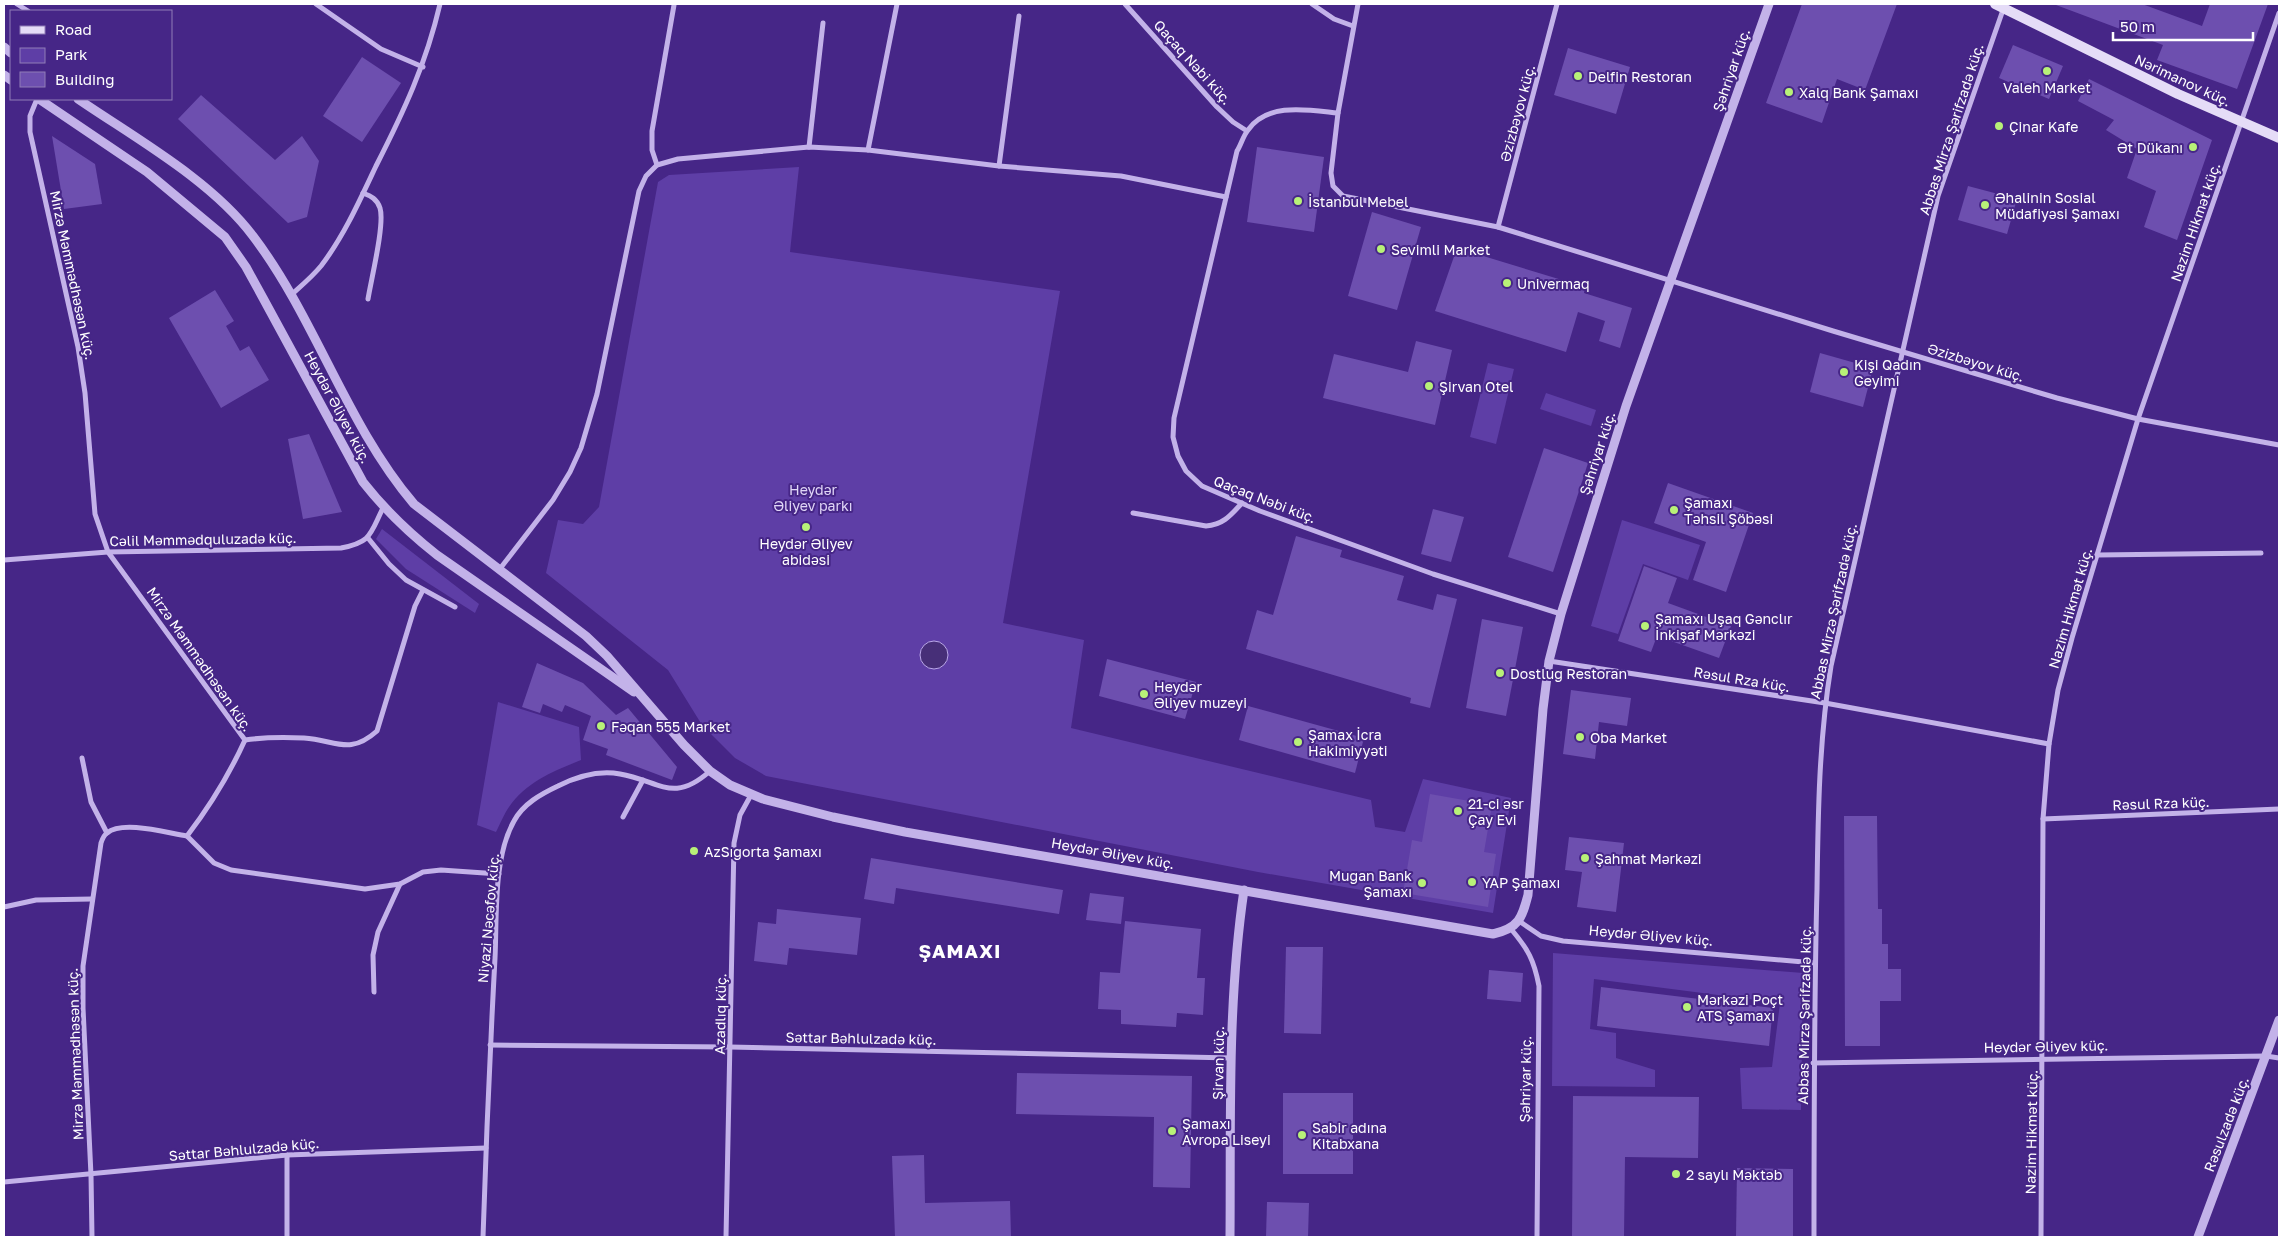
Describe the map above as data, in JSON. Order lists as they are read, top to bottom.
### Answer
{
  "streets": {
    "main road": ["Nərimanov küç."],
    "street": [
      "Qaçaq Nəbi küç.",
      "Şəhriyar küç.",
      "Əzizbəyov küç.",
      "Abbas Mirzə Şərifzadə küç.",
      "Nazim Hikmət küç.",
      "Mirzə Məmmədhəsən küç.",
      "Heydər Əliyev küç.",
      "Cəlil Məmmədquluzadə küç.",
      "Rəsul Rza küç.",
      "Niyazi Nəcəfov küç.",
      "Azadlıq küç.",
      "Səttar Bəhlulzadə küç.",
      "Şirvan küç.",
      "Rəsulzadə küç."
    ]
  },
  "crossings": [
    ["Qaçaq Nəbi küç.", "Şəhriyar küç."],
    ["Qaçaq Nəbi küç.", "Əzizbəyov küç."],
    ["Şəhriyar küç.", "Əzizbəyov küç."],
    ["Şəhriyar küç.", "Heydər Əliyev küç."],
    ["Şəhriyar küç.", "Rəsul Rza küç."],
    ["Nərimanov küç.", "Abbas Mirzə Şərifzadə küç."],
    ["Nərimanov küç.", "Nazim Hikmət küç."],
    ["Əzizbəyov küç.", "Abbas Mirzə Şərifzadə küç."],
    ["Əzizbəyov küç.", "Nazim Hikmət küç."],
    ["Abbas Mirzə Şərifzadə küç.", "Heydər Əliyev küç."],
    ["Abbas Mirzə Şərifzadə küç.", "Rəsul Rza küç."],
    ["Nazim Hikmət küç.", "Heydər Əliyev küç."],
    ["Nazim Hikmət küç.", "Rəsul Rza küç."],
    ["Mirzə Məmmədhəsən küç.", "Cəlil Məmmədquluzadə küç."],
    ["Mirzə Məmmədhəsən küç.", "Səttar Bəhlulzadə küç."],
    ["Heydər Əliyev küç.", "Niyazi Nəcəfov küç."],
    ["Heydər Əliyev küç.", "Azadlıq küç."],
    ["Heydər Əliyev küç.", "Şirvan küç."],
    ["Heydər Əliyev küç.", "Rəsulzadə küç."],
    ["Niyazi Nəcəfov küç.", "Səttar Bəhlulzadə küç."],
    ["Azadlıq küç.", "Səttar Bəhlulzadə küç."],
    ["Səttar Bəhlulzadə küç.", "Şirvan küç."]
  ],
  "districts": ["ŞAMAXI"],
  "parks": ["Heydər Əliyev parkı"],
  "places": [
    "Valeh Market",
    "Delfin Restoran",
    "Xalq Bank Şamaxı",
    "Çinar Kafe",
    "Ət Dükanı",
    "İstanbul Mebel",
    "Əhalinin Sosial Müdafiyəsi Şamaxı",
    "Sevimli Market",
    "Univermaq",
    "Kişi Qadın Geyimi",
    "Şirvan Otel",
    "Şamaxı Təhsil Şöbəsi",
    "Heydər Əliyev abidəsi",
    "Şamaxı Uşaq Gənclır İnkişaf Mərkəzi",
    "Dostlug Restoran",
    "Heydər Əliyev muzeyi",
    "Fəqan 555 Market",
    "Oba Market",
    "Şamax İcra Hakimiyyəti",
    "21-ci əsr Çay Evi",
    "AzSığorta Şamaxı",
    "Şahmat Mərkəzi",
    "YAP Şamaxı",
    "Muğan Bank Şamaxı",
    "Mərkəzi Poçt ATS Şamaxı",
    "Şamaxı Avropa Liseyi",
    "Sabir adına Kitabxana",
    "2 saylı Məktəb"
  ],
  "legend": ["Road", "Park", "Building"],
  "scale_bar": "50 m"
}
